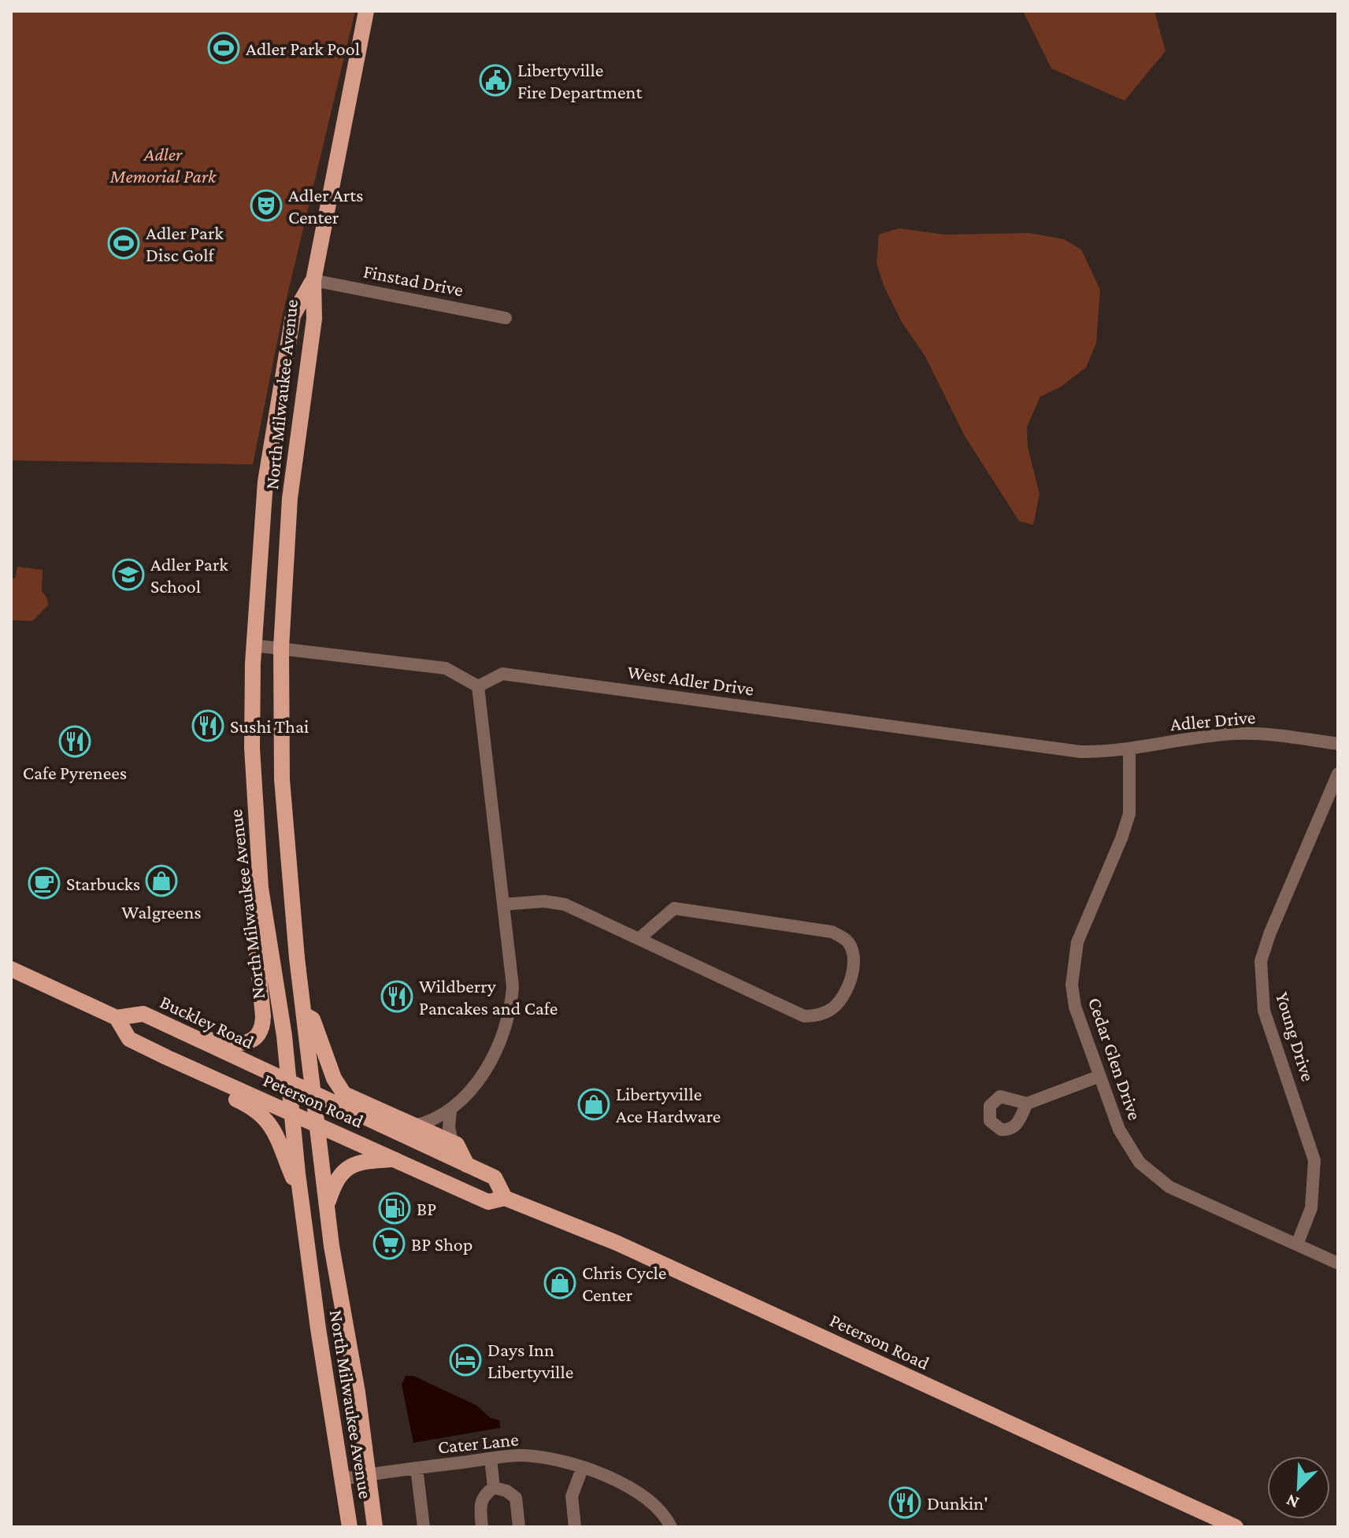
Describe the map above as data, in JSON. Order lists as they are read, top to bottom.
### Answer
{
  "streets": {
    "main road": ["North Milwaukee Avenue", "Buckley Road", "Peterson Road"],
    "street": [
      "Finstad Drive",
      "West Adler Drive",
      "Adler Drive",
      "Young Drive",
      "Cedar Glen Drive",
      "Cater Lane"
    ]
  },
  "crossings": [
    ["Finstad Drive", "North Milwaukee Avenue"],
    ["North Milwaukee Avenue", "Buckley Road"],
    ["North Milwaukee Avenue", "Peterson Road"],
    ["North Milwaukee Avenue", "Cater Lane"],
    ["West Adler Drive", "Adler Drive"],
    ["West Adler Drive", "Cedar Glen Drive"],
    ["Adler Drive", "Cedar Glen Drive"],
    ["Buckley Road", "Peterson Road"],
    ["Young Drive", "Cedar Glen Drive"]
  ],
  "parks": ["Adler Memorial Park"],
  "places": {
    "sports": ["Adler Park Pool", "Adler Park Disc Golf"],
    "public building": ["Libertyville Fire Department"],
    "theatre": ["Adler Arts Center"],
    "school or university": ["Adler Park School"],
    "restaurant": [
      "Sushi Thai",
      "Cafe Pyrenees",
      "Wildberry Pancakes and Cafe",
      "Dunkin'"
    ],
    "shop": ["Walgreens", "Libertyville Ace Hardware", "Chris Cycle Center"],
    "cafe": ["Starbucks"],
    "fuel station": ["BP"],
    "supermarket": ["BP Shop"],
    "hotel": ["Days Inn Libertyville"]
  },
  "north": "bottom left"
}
